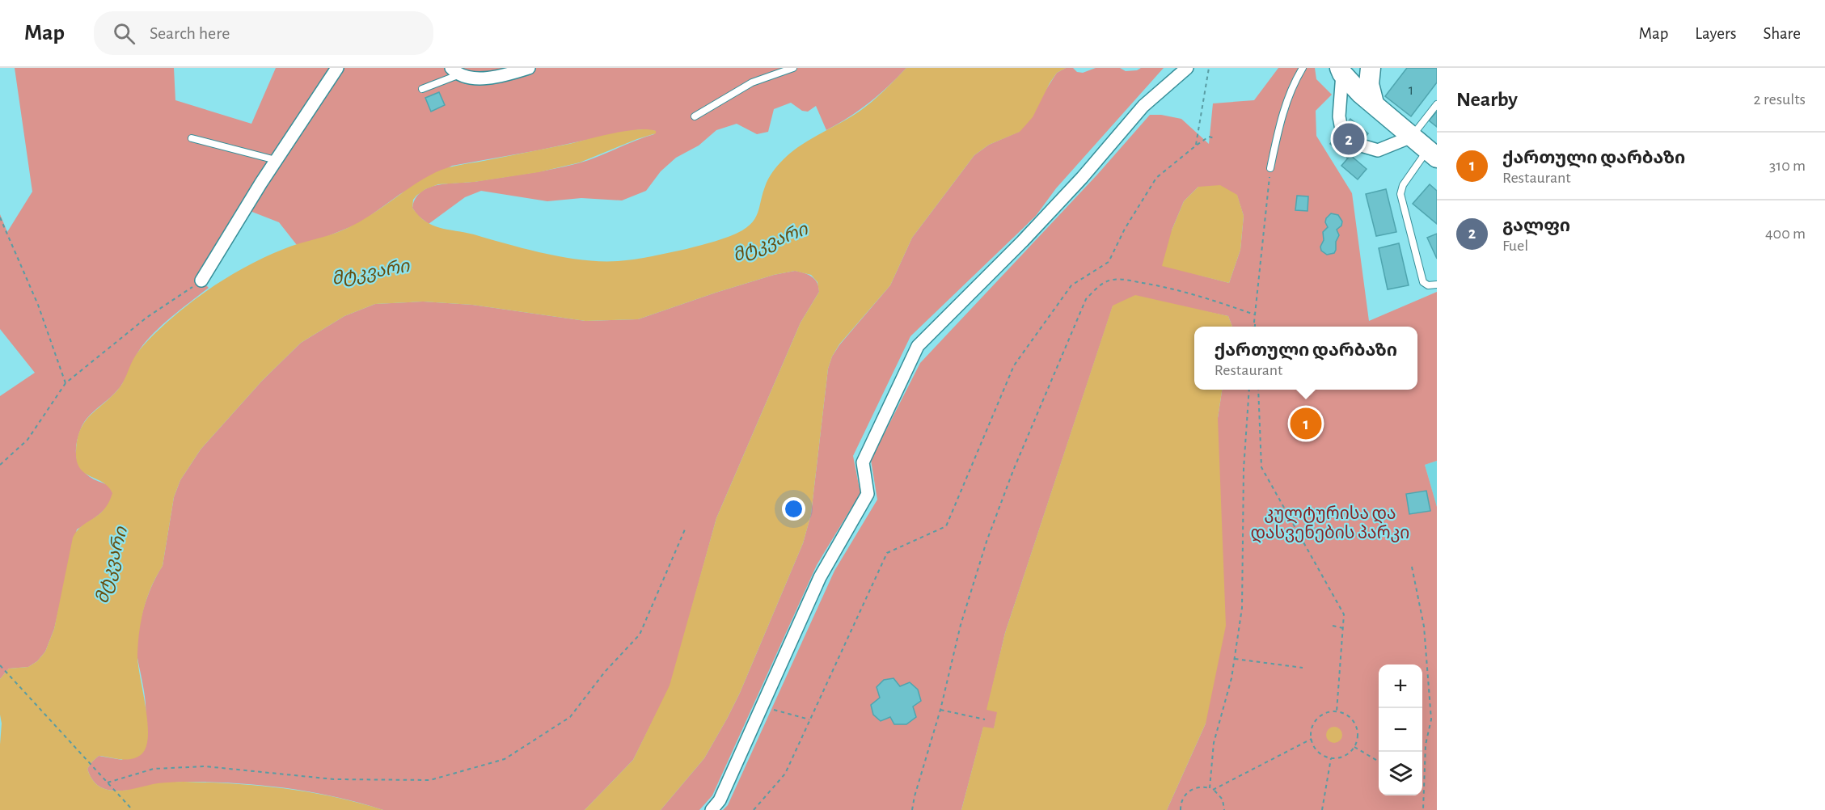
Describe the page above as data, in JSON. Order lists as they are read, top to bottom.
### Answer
{
  "water": ["მტკვარი"],
  "parks": ["კულტურისა და დასვენების პარკი"],
  "house_numbers": ["1"],
  "page": {
    "header": "Map",
    "search": "Search here",
    "nav": ["Map", "Layers", "Share"],
    "heading": ["Nearby", "2 results"],
    "pins": ["2", "1"],
    "list": [
      {
        "mark": "1",
        "name": "ქართული დარბაზი",
        "note": "Restaurant",
        "value": "310 m"
      },
      {
        "mark": "2",
        "name": "გალფი",
        "note": "Fuel",
        "value": "400 m"
      }
    ],
    "popup": ["ქართული დარბაზი", "Restaurant"],
    "map_buttons": ["+", "−"]
  }
}
